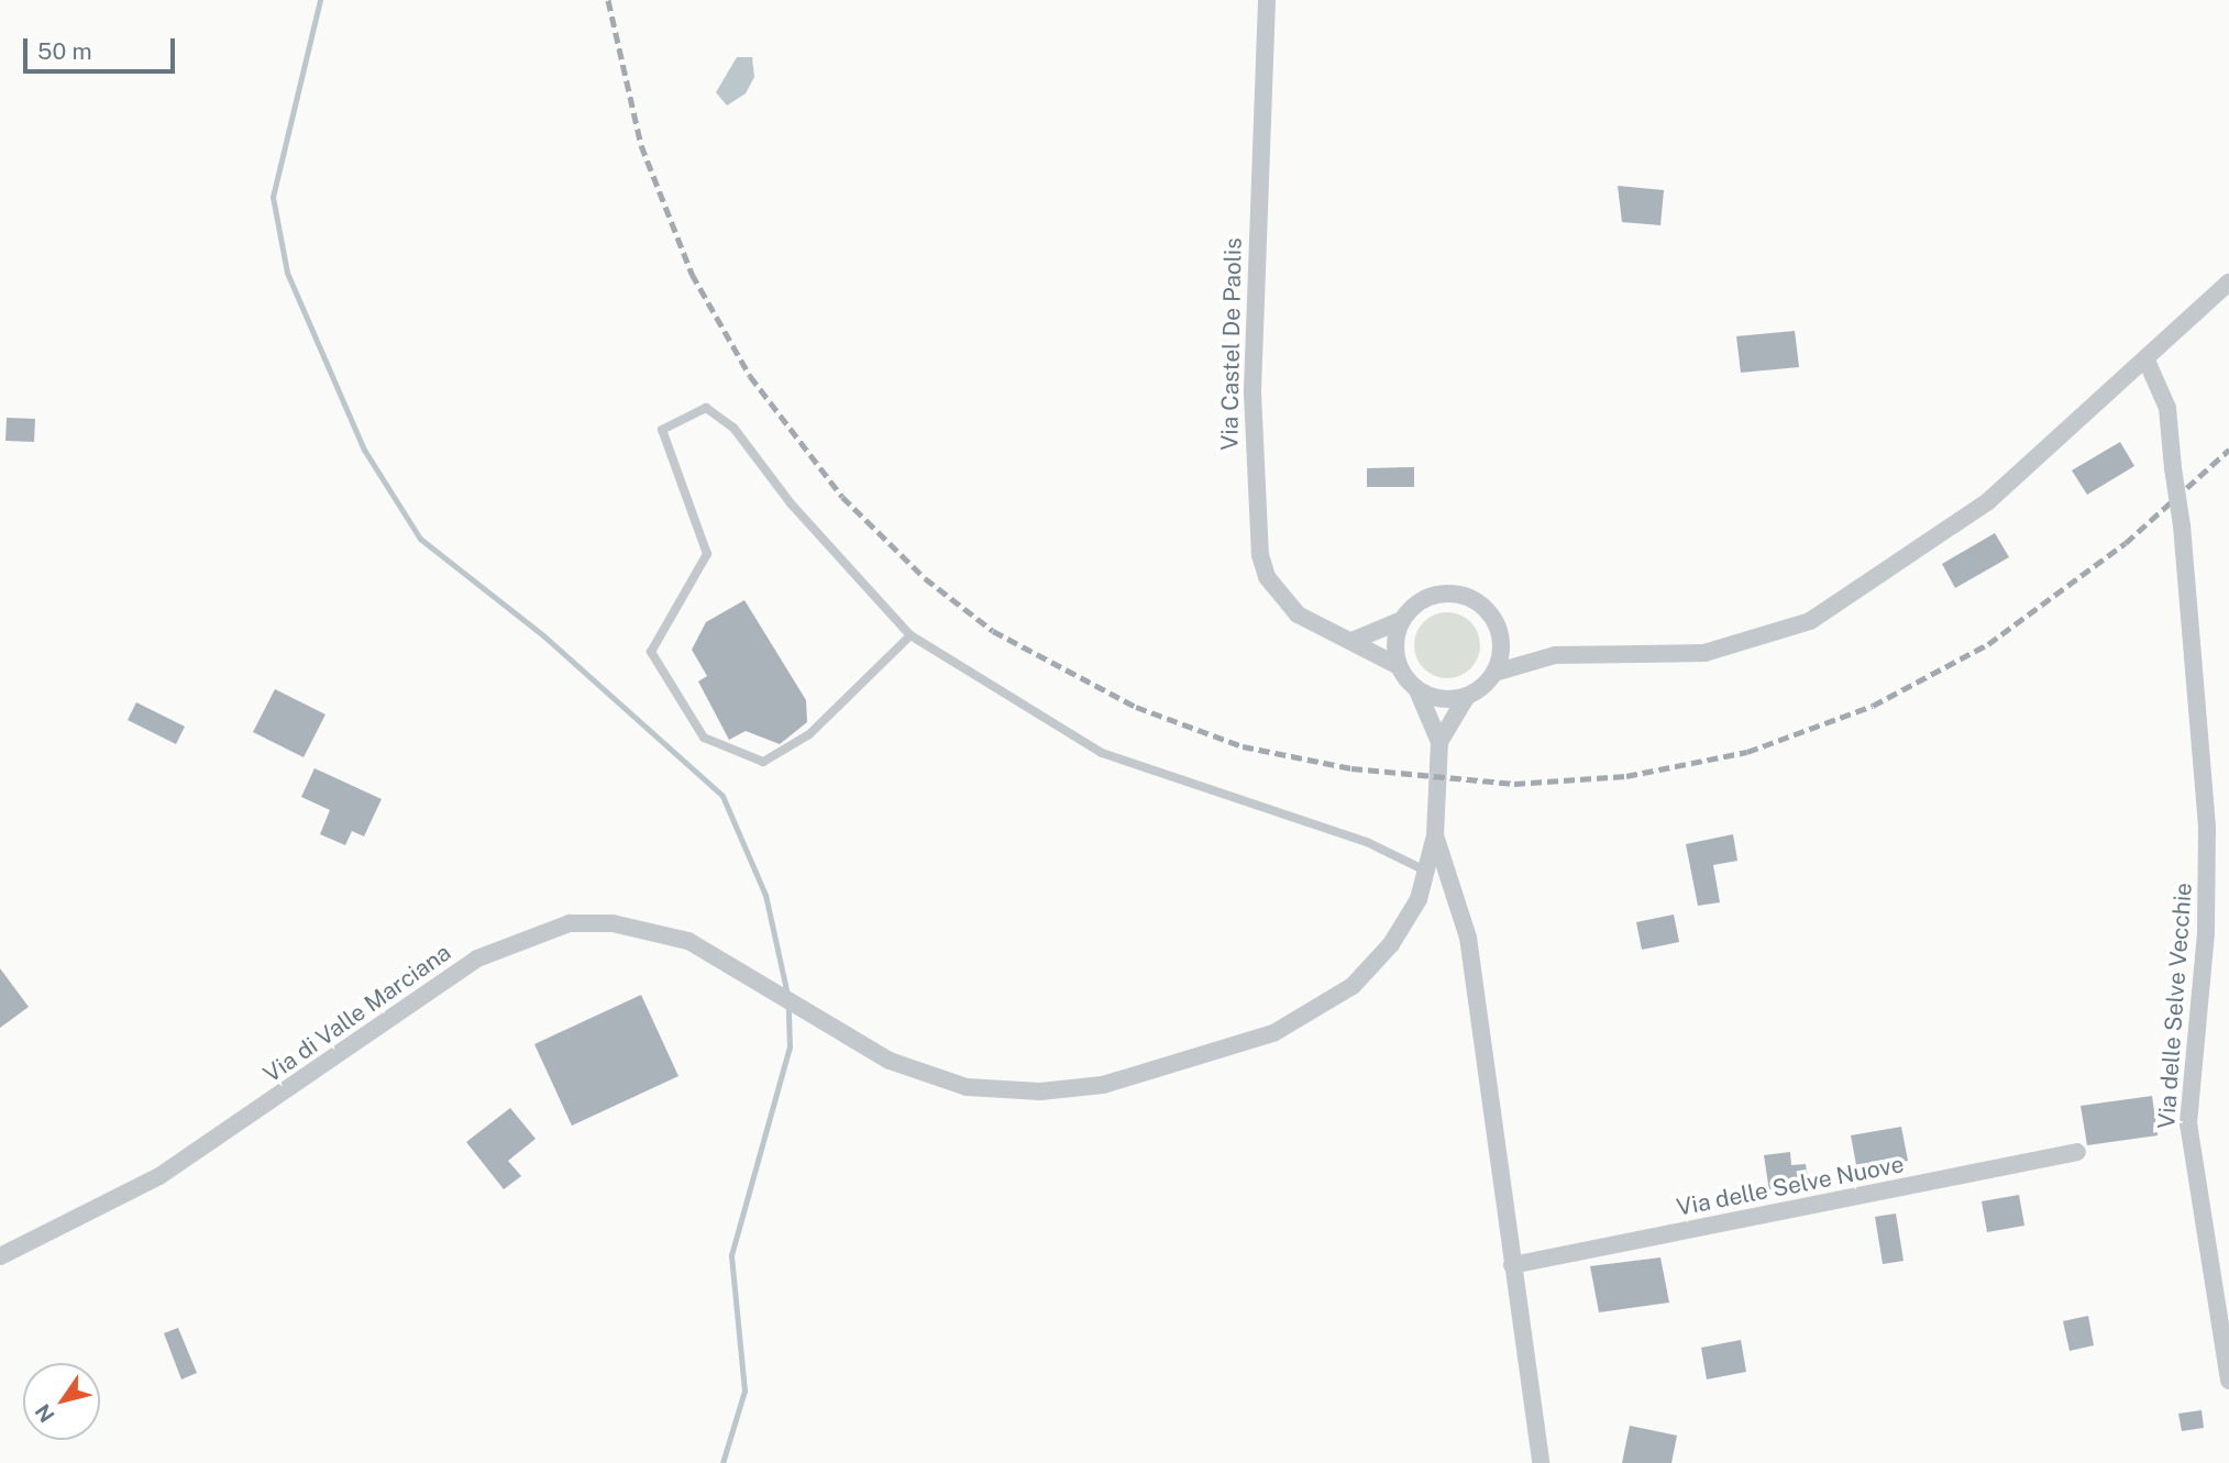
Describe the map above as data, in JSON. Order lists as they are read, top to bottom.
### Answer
{
  "streets": {
    "street": [
      "Via Castel De Paolis",
      "Via delle Selve Vecchie",
      "Via di Valle Marciana",
      "Via delle Selve Nuove"
    ]
  },
  "scale_bar": "50 m",
  "north": "bottom left"
}
